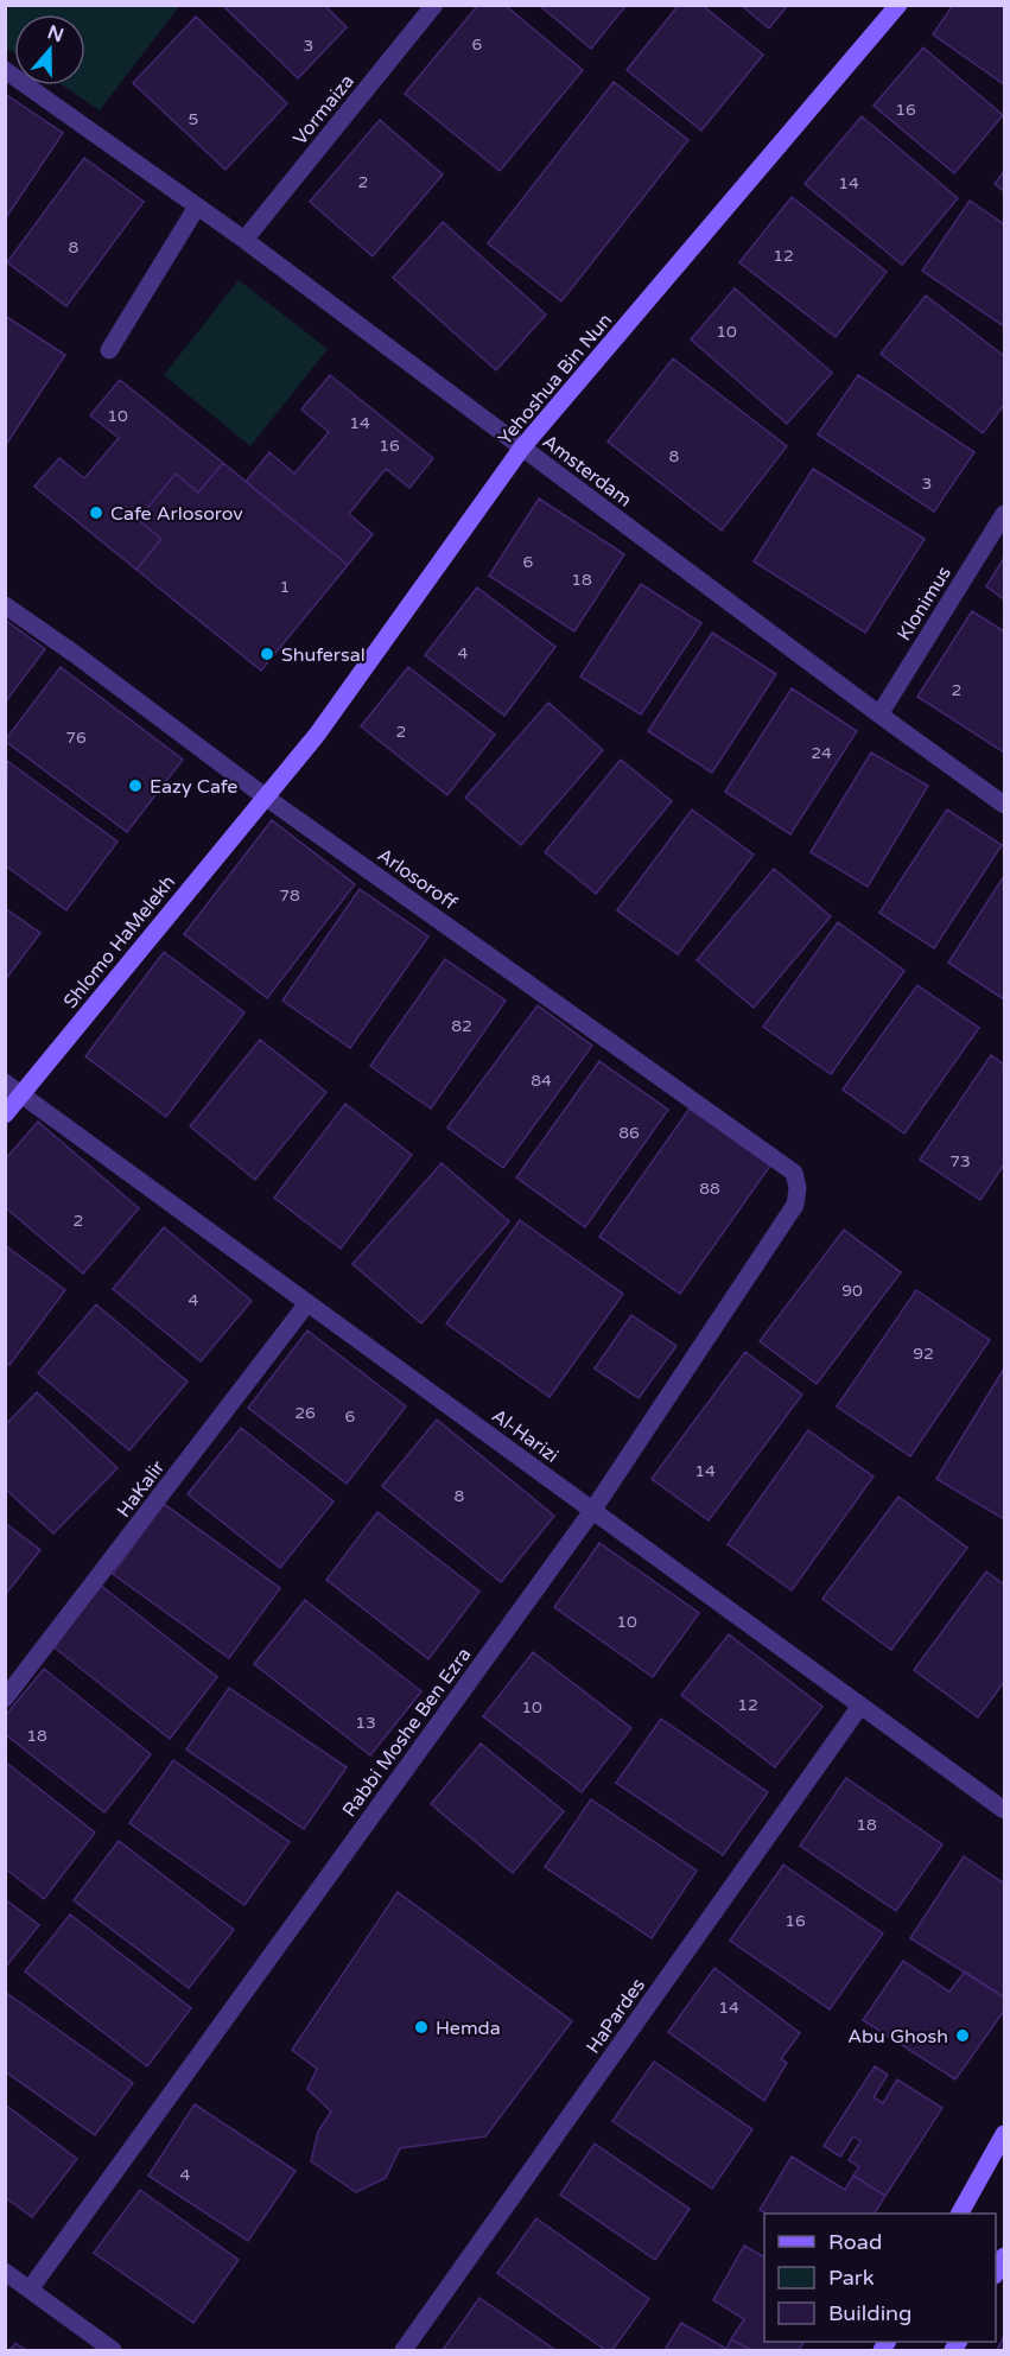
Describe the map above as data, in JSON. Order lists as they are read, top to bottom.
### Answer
{
  "streets": {
    "street": [
      "Vormaiza",
      "Yehoshua Bin Nun",
      "Amsterdam",
      "Klonimus",
      "Arlosoroff",
      "Shlomo HaMelekh",
      "Al-Harizi",
      "HaKalir",
      "Rabbi Moshe Ben Ezra",
      "HaPardes"
    ]
  },
  "crossings": [
    ["Vormaiza", "Amsterdam"],
    ["Yehoshua Bin Nun", "Amsterdam"],
    ["Yehoshua Bin Nun", "Arlosoroff"],
    ["Yehoshua Bin Nun", "Shlomo HaMelekh"],
    ["Amsterdam", "Klonimus"],
    ["Arlosoroff", "Shlomo HaMelekh"],
    ["Arlosoroff", "Rabbi Moshe Ben Ezra"],
    ["Shlomo HaMelekh", "Al-Harizi"],
    ["Al-Harizi", "HaKalir"],
    ["Al-Harizi", "Rabbi Moshe Ben Ezra"],
    ["Al-Harizi", "HaPardes"]
  ],
  "places": [
    "Cafe Arlosorov",
    "Shufersal",
    "Eazy Cafe",
    "Hemda",
    "Abu Ghosh"
  ],
  "house_numbers": [
    "6",
    "3",
    "16",
    "5",
    "2",
    "14",
    "8",
    "12",
    "10",
    "10",
    "14",
    "16",
    "8",
    "3",
    "6",
    "18",
    "1",
    "4",
    "2",
    "2",
    "76",
    "24",
    "78",
    "82",
    "84",
    "86",
    "73",
    "88",
    "2",
    "90",
    "4",
    "92",
    "26",
    "6",
    "14",
    "8",
    "10",
    "12",
    "10",
    "13",
    "18",
    "18",
    "16",
    "14",
    "4"
  ],
  "legend": ["Road", "Park", "Building"],
  "north": "top"
}
